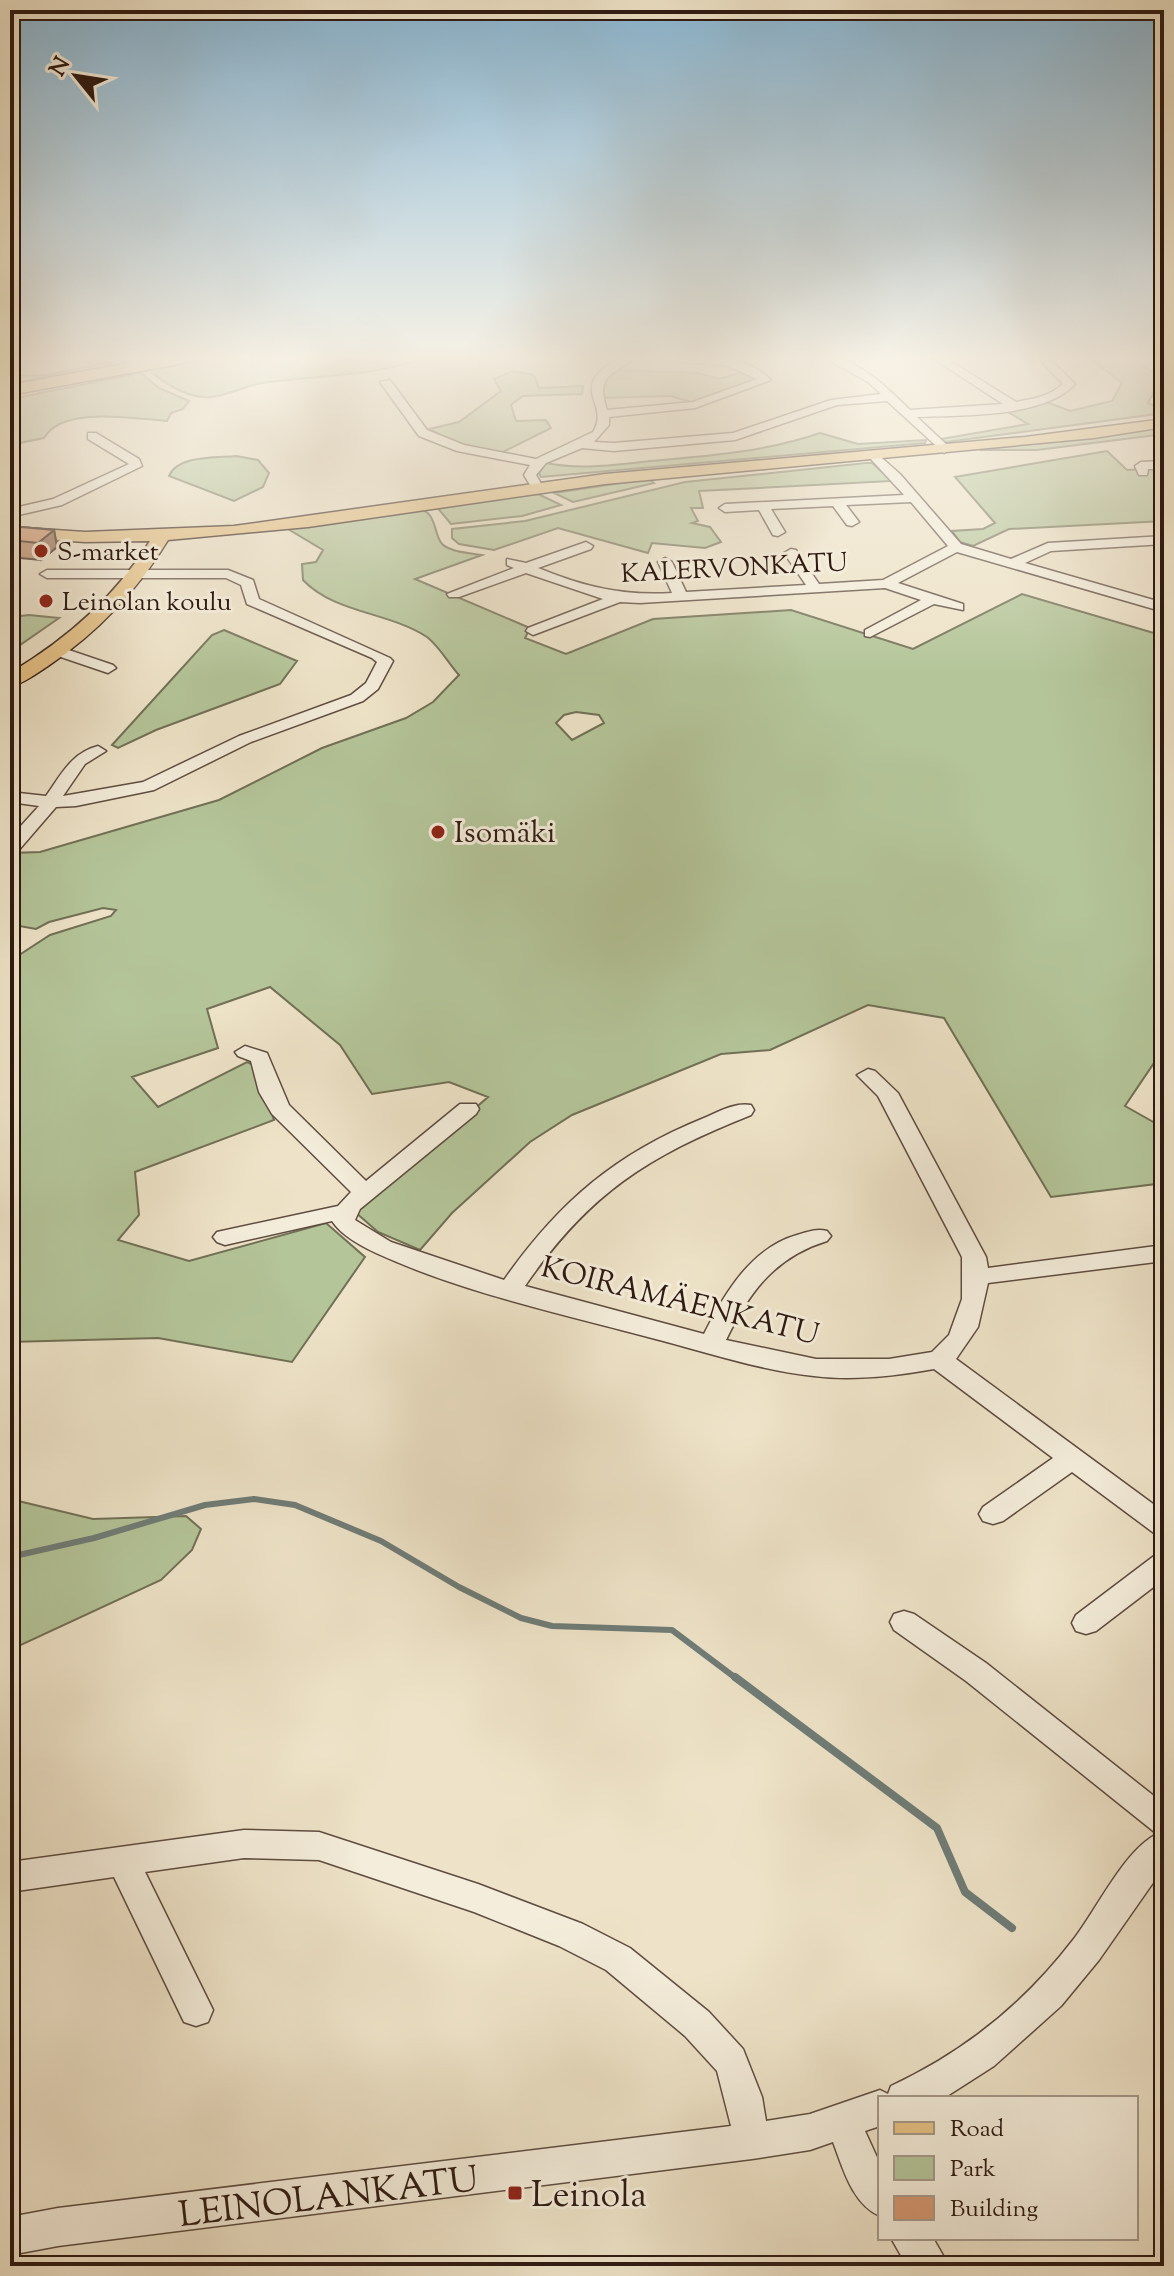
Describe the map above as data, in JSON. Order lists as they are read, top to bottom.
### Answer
{
  "streets": {
    "street": ["KALERVONKATU", "KOIRAMÄENKATU", "LEINOLANKATU"]
  },
  "places": {
    "other": ["S-market", "Leinolan koulu", "Isomäki"],
    "transit": ["Leinola"]
  },
  "legend": ["Road", "Park", "Building"],
  "north": "top left"
}
